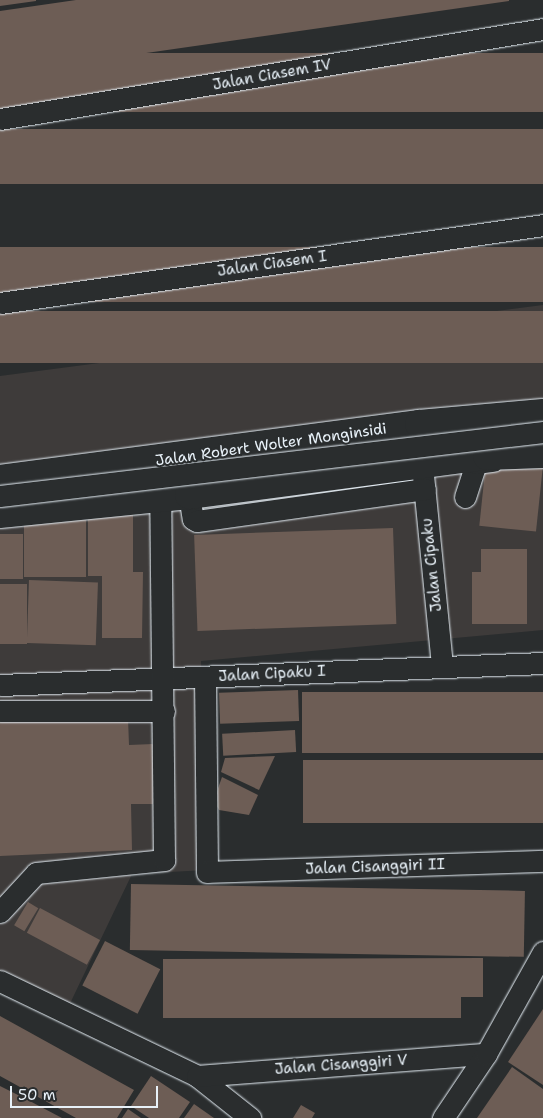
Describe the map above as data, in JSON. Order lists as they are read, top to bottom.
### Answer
{
  "streets": {
    "main road": ["Jalan Robert Wolter Monginsidi"],
    "street": [
      "Jalan Ciasem IV",
      "Jalan Ciasem I",
      "Jalan Cipaku",
      "Jalan Cipaku I",
      "Jalan Cisanggiri II",
      "Jalan Cisanggiri V"
    ]
  },
  "crossings": [
    ["Jalan Cipaku", "Jalan Cipaku I"],
    ["Jalan Cipaku I", "Jalan Cisanggiri II"]
  ],
  "scale_bar": "50 m"
}
